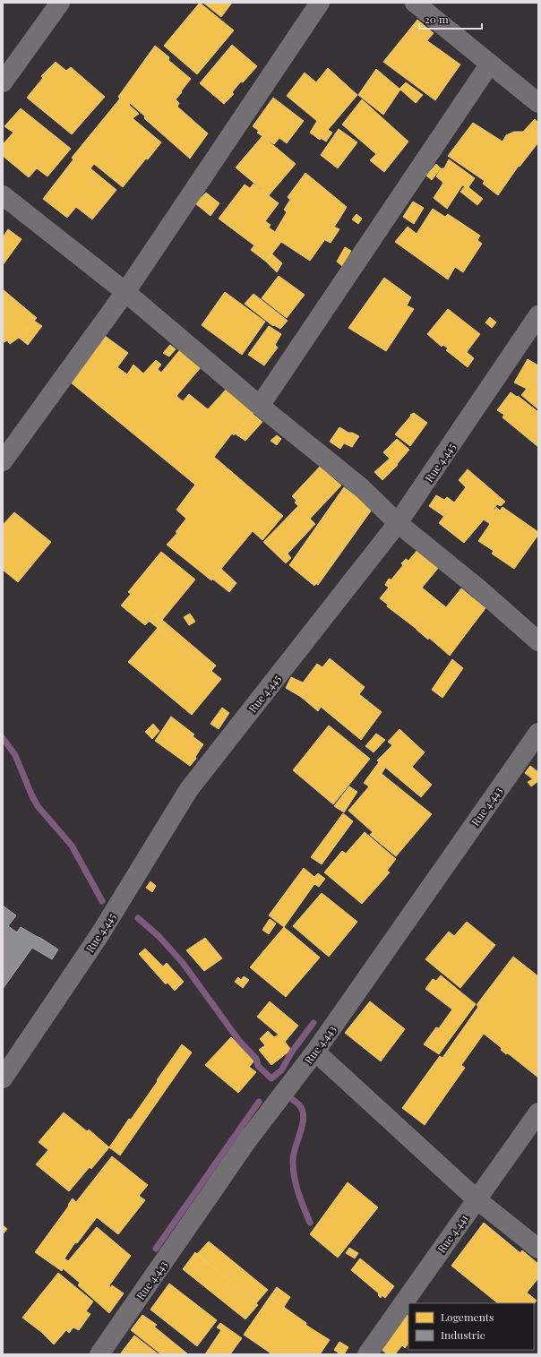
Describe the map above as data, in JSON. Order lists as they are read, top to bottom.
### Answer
{
  "streets": {
    "street": ["Rue 4.445", "Rue 4.443", "Rue 4.441"]
  },
  "legend": ["Logements", "Industrie"],
  "scale_bar": "20 m"
}
